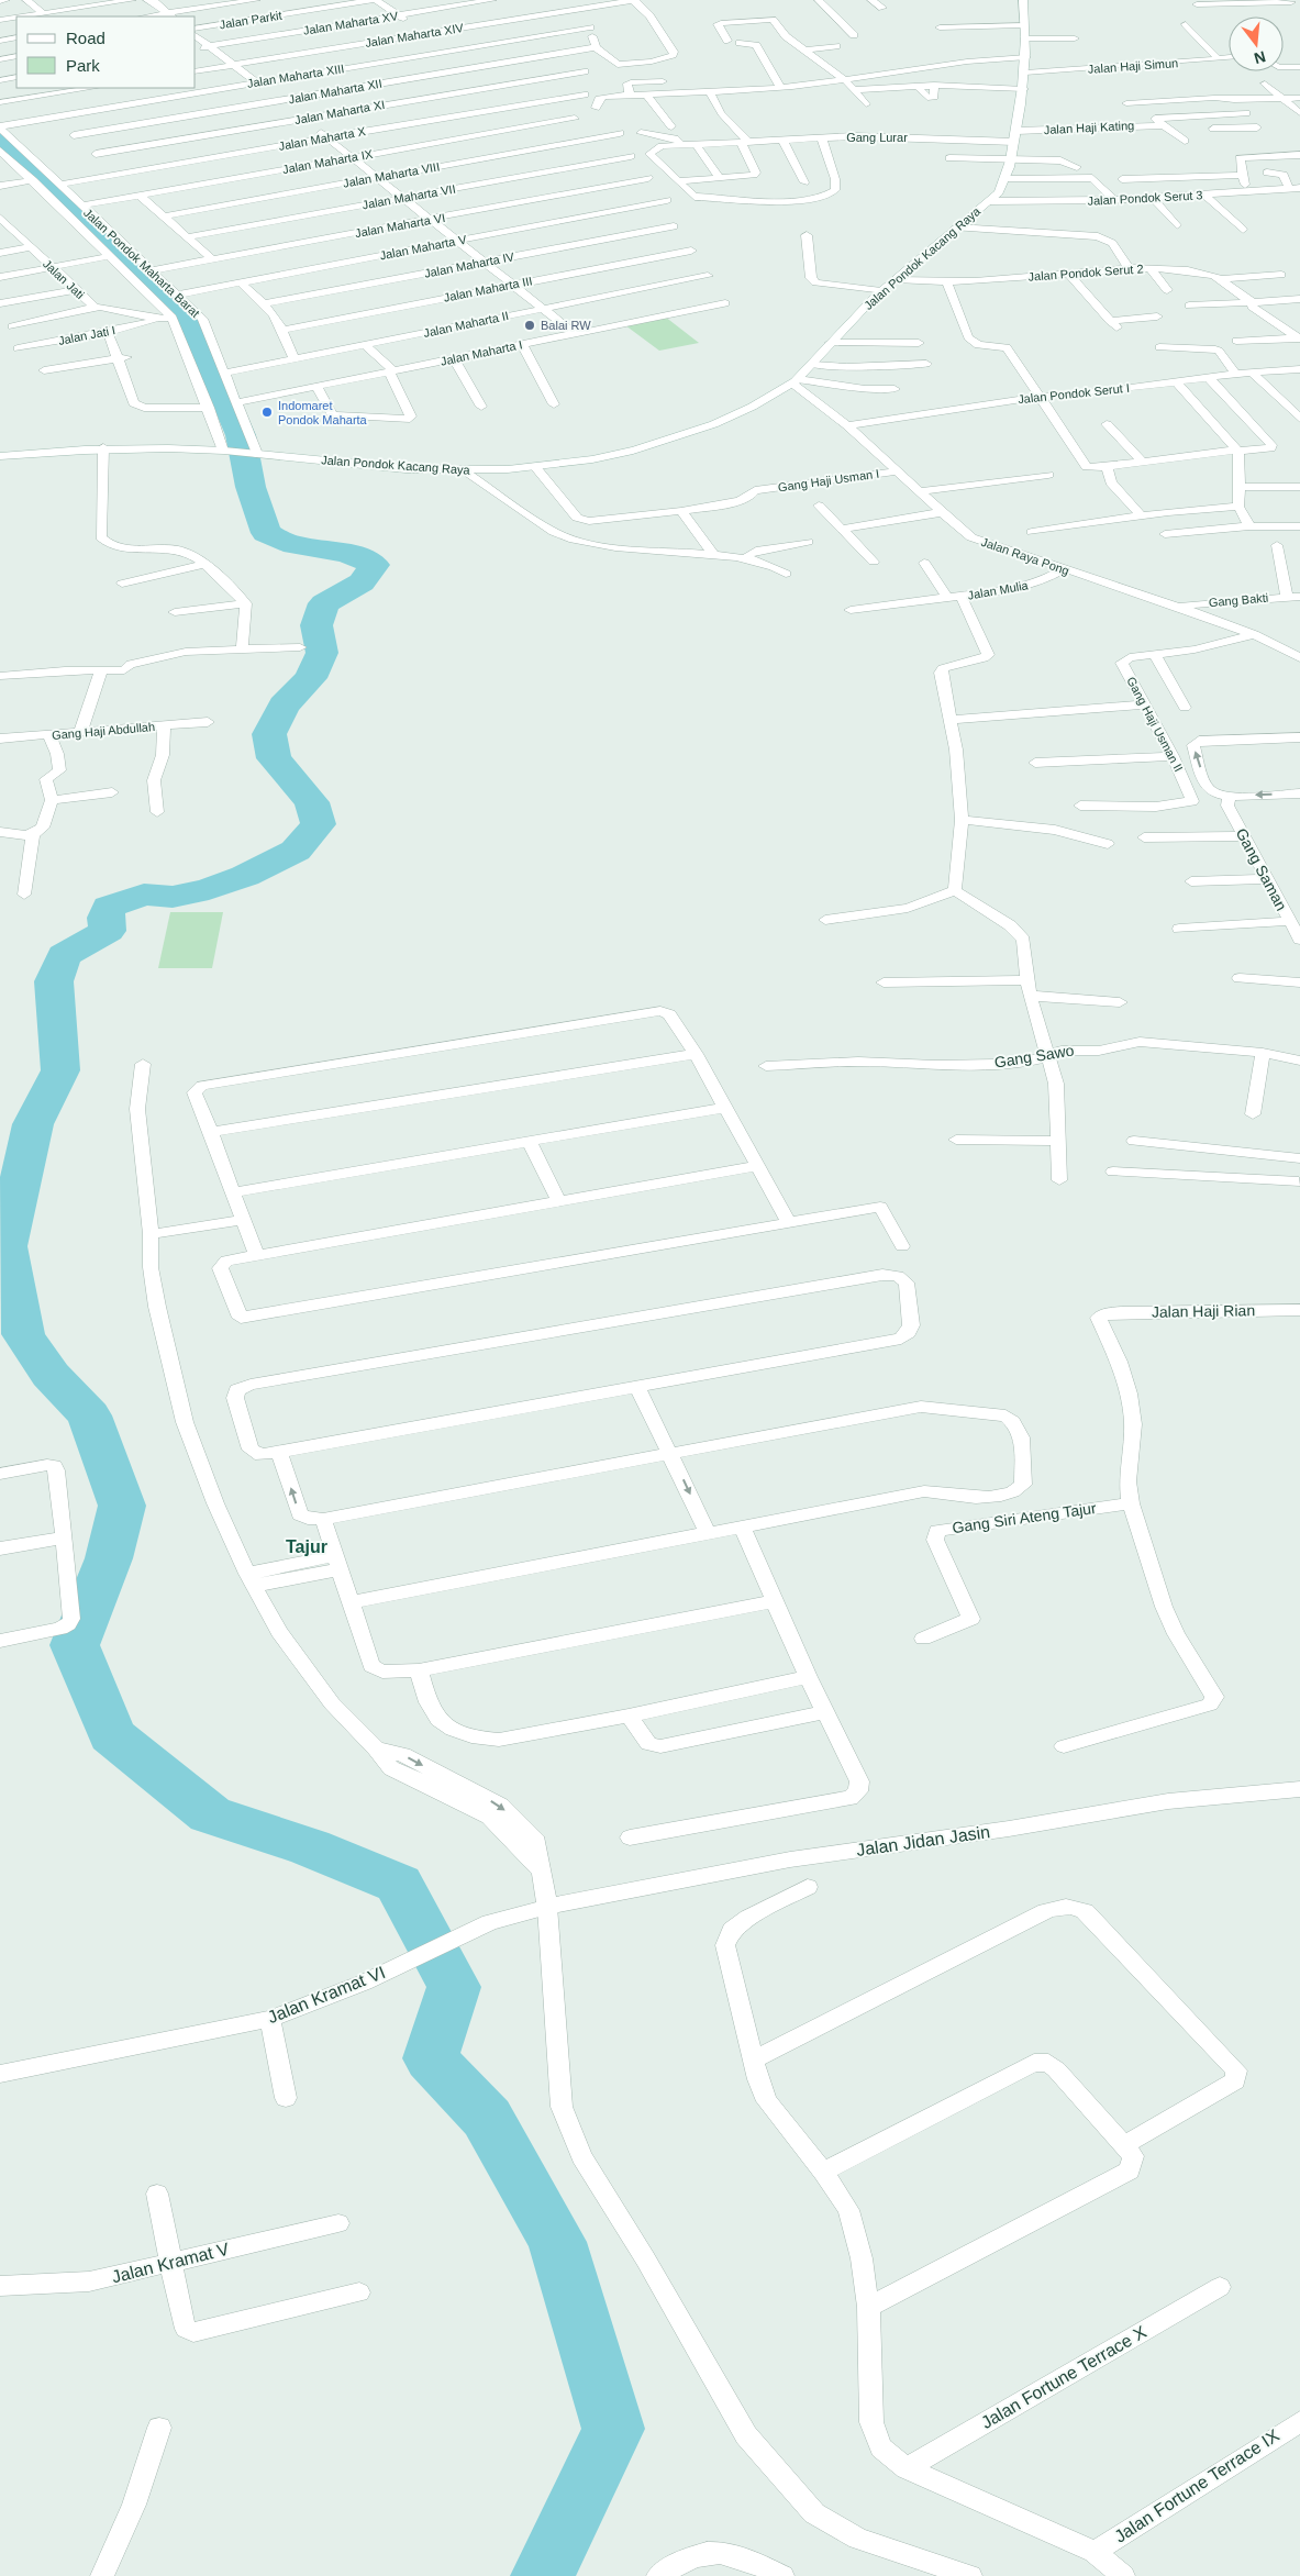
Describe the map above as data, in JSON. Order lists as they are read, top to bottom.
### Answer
{
  "streets": {
    "street": [
      "Jalan Parkit",
      "Jalan Maharta XV",
      "Jalan Maharta XIV",
      "Jalan Haji Simun",
      "Jalan Maharta XIII",
      "Jalan Maharta XII",
      "Jalan Maharta XI",
      "Jalan Haji Kating",
      "Gang Lurar",
      "Jalan Maharta X",
      "Jalan Maharta IX",
      "Jalan Maharta VIII",
      "Jalan Maharta VII",
      "Jalan Pondok Serut 3",
      "Jalan Maharta VI",
      "Jalan Maharta V",
      "Jalan Pondok Kacang Raya",
      "Jalan Pondok Maharta Barat",
      "Jalan Maharta IV",
      "Jalan Pondok Serut 2",
      "Jalan Jati",
      "Jalan Maharta III",
      "Jalan Maharta II",
      "Jalan Jati I",
      "Jalan Maharta I",
      "Jalan Pondok Serut I",
      "Gang Haji Usman I",
      "Jalan Raya Pong",
      "Jalan Mulia",
      "Gang Bakti",
      "Gang Haji Usman II",
      "Gang Haji Abdullah",
      "Gang Saman",
      "Gang Sawo",
      "Jalan Haji Rian",
      "Gang Siri Ateng Tajur",
      "Jalan Jidan Jasin",
      "Jalan Kramat VI",
      "Jalan Kramat V",
      "Jalan Fortune Terrace X",
      "Jalan Fortune Terrace IX"
    ]
  },
  "crossings": [
    ["Jalan Maharta XIII", "Jalan Pondok Maharta Barat"],
    ["Jalan Maharta XII", "Jalan Maharta XI"],
    ["Jalan Maharta XII", "Jalan Maharta X"],
    ["Jalan Maharta XI", "Jalan Maharta X"],
    ["Jalan Maharta X", "Jalan Pondok Maharta Barat"],
    ["Jalan Maharta IX", "Jalan Pondok Maharta Barat"],
    ["Jalan Pondok Serut 3", "Jalan Pondok Kacang Raya"],
    ["Jalan Maharta VI", "Jalan Pondok Maharta Barat"],
    ["Jalan Maharta V", "Jalan Pondok Maharta Barat"],
    ["Jalan Pondok Kacang Raya", "Jalan Pondok Maharta Barat"],
    ["Jalan Pondok Kacang Raya", "Jalan Pondok Serut 2"],
    ["Jalan Pondok Kacang Raya", "Gang Haji Usman I"],
    ["Jalan Pondok Kacang Raya", "Jalan Raya Pong"],
    ["Jalan Pondok Maharta Barat", "Jalan Jati"],
    ["Jalan Pondok Maharta Barat", "Jalan Maharta II"],
    ["Jalan Pondok Maharta Barat", "Jalan Maharta I"],
    ["Jalan Jati", "Jalan Jati I"],
    ["Jalan Pondok Serut I", "Jalan Raya Pong"],
    ["Gang Haji Usman I", "Jalan Raya Pong"],
    ["Jalan Raya Pong", "Jalan Mulia"],
    ["Jalan Raya Pong", "Gang Bakti"],
    ["Jalan Raya Pong", "Gang Haji Usman II"],
    ["Jalan Haji Rian", "Gang Siri Ateng Tajur"],
    ["Jalan Jidan Jasin", "Jalan Kramat VI"]
  ],
  "districts": ["Tajur"],
  "places": ["Balai RW", "Indomaret Pondok Maharta"],
  "legend": ["Road", "Park"],
  "north": "bottom"
}
